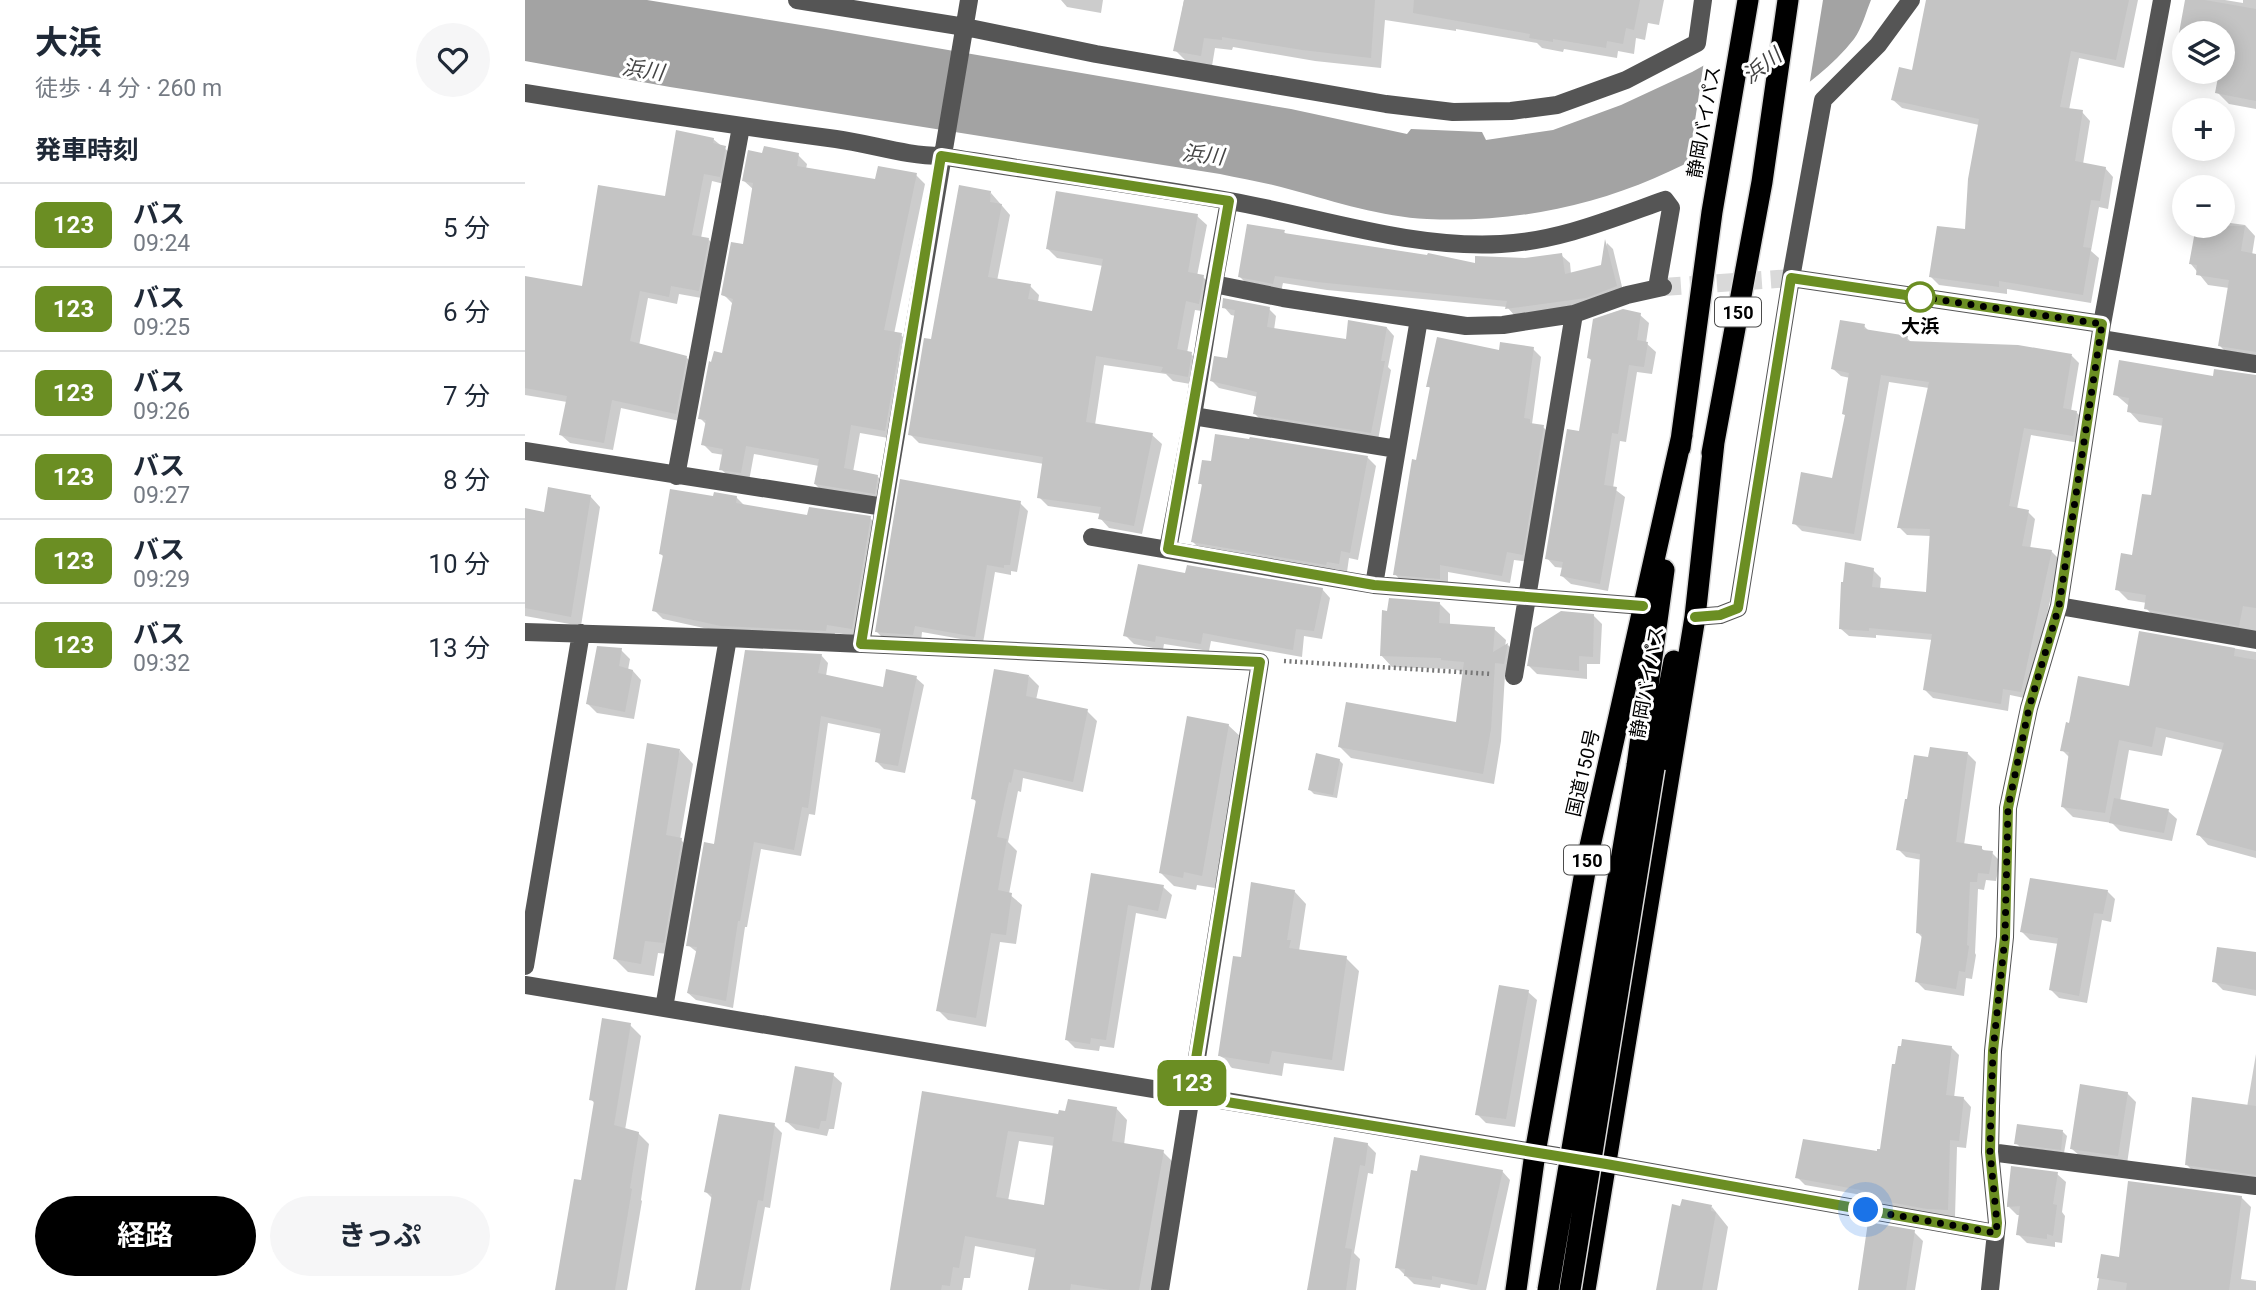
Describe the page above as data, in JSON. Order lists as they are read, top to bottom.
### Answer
{
  "streets": {
    "highway": ["静岡バイパス", "150", "国道150号"]
  },
  "crossings": [
    ["静岡バイパス", "150"],
    ["静岡バイパス", "国道150号"]
  ],
  "water": ["浜川"],
  "places": ["大浜"],
  "lines": ["bus line 123"],
  "page": {
    "heading": [
      ["大浜", "徒歩 · 4 分 · 260 m"],
      "発車時刻"
    ],
    "on_map": "123",
    "map_buttons": ["+", "−"],
    "list": [
      {
        "mark": "123",
        "name": "バス",
        "note": "09:24",
        "value": "5 分"
      },
      {
        "mark": "123",
        "name": "バス",
        "note": "09:25",
        "value": "6 分"
      },
      {
        "mark": "123",
        "name": "バス",
        "note": "09:26",
        "value": "7 分"
      },
      {
        "mark": "123",
        "name": "バス",
        "note": "09:27",
        "value": "8 分"
      },
      {
        "mark": "123",
        "name": "バス",
        "note": "09:29",
        "value": "10 分"
      },
      {
        "mark": "123",
        "name": "バス",
        "note": "09:32",
        "value": "13 分"
      }
    ],
    "buttons": ["経路", "きっぷ"]
  }
}
